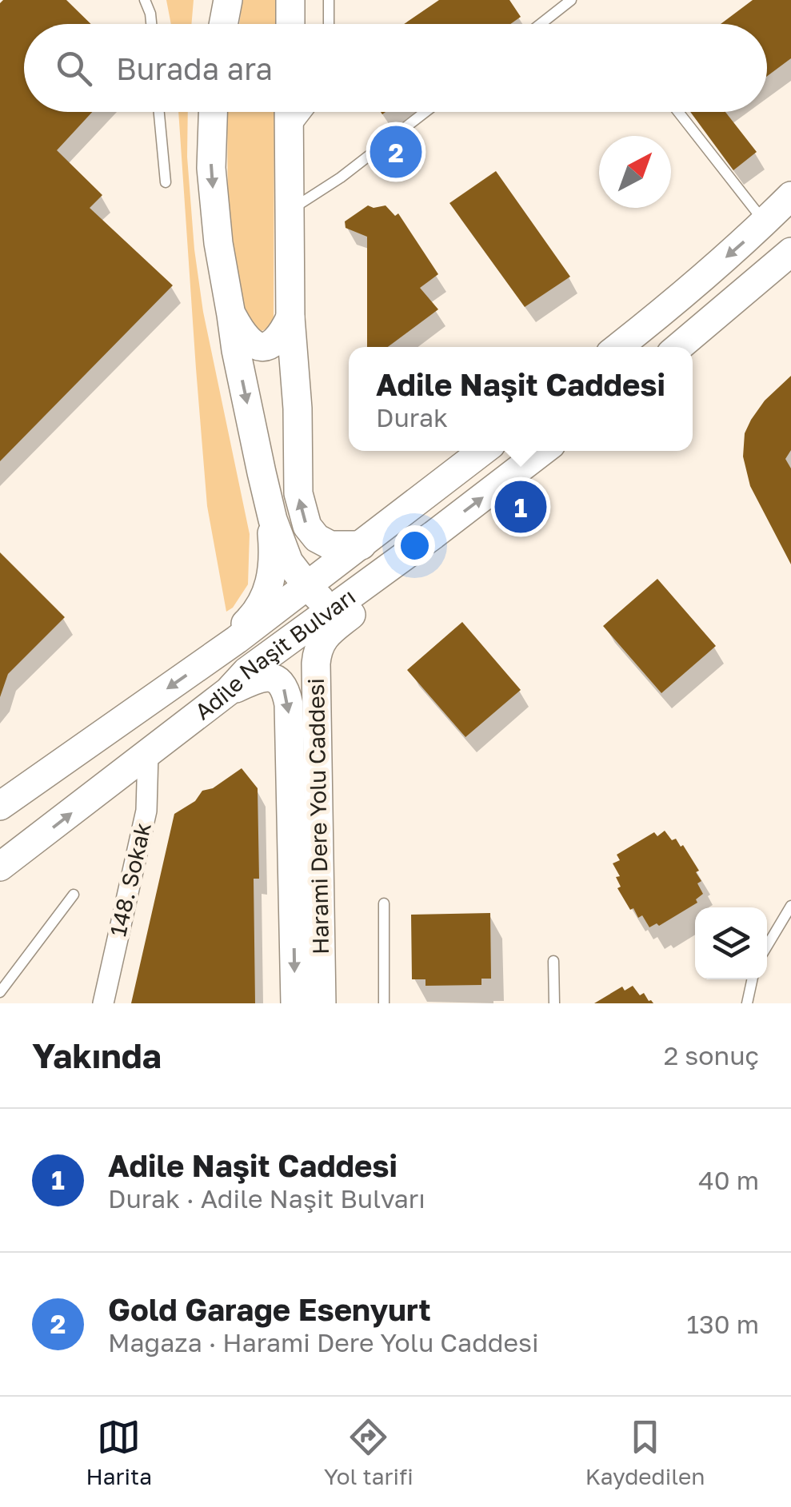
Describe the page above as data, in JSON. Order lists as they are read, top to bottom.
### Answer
{
  "streets": {
    "main road": ["Adile Naşit Bulvarı", "Harami Dere Yolu Caddesi"],
    "street": ["148. Sokak"]
  },
  "crossings": [
    ["Adile Naşit Bulvarı", "Harami Dere Yolu Caddesi"],
    ["Adile Naşit Bulvarı", "148. Sokak"]
  ],
  "north": "top right",
  "page": {
    "search": "Burada ara",
    "pins": ["2", "1"],
    "popup": ["Adile Naşit Caddesi", "Durak"],
    "heading": ["Yakında", "2 sonuç"],
    "list": [
      {
        "mark": "1",
        "name": "Adile Naşit Caddesi",
        "note": "Durak · Adile Naşit Bulvarı",
        "value": "40 m"
      },
      {
        "mark": "2",
        "name": "Gold Garage Esenyurt",
        "note": "Mağaza · Harami Dere Yolu Caddesi",
        "value": "130 m"
      }
    ],
    "nav": ["Harita", "Yol tarifi", "Kaydedilen"]
  }
}
